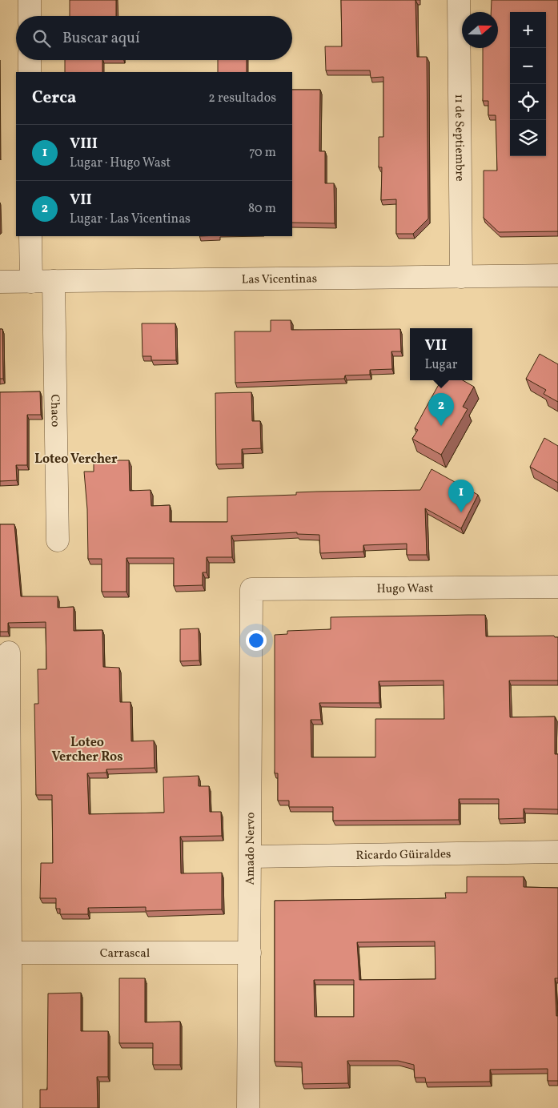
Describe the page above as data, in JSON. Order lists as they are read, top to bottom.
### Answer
{
  "streets": {
    "street": [
      "11 de Septiembre",
      "Las Vicentinas",
      "Chaco",
      "Hugo Wast",
      "Amado Nervo",
      "Ricardo Güiraldes",
      "Carrascal"
    ]
  },
  "crossings": [
    ["11 de Septiembre", "Las Vicentinas"],
    ["Las Vicentinas", "Chaco"],
    ["Hugo Wast", "Amado Nervo"],
    ["Amado Nervo", "Ricardo Güiraldes"],
    ["Amado Nervo", "Carrascal"]
  ],
  "districts": ["Loteo Vercher", "Loteo Vercher Ros"],
  "north": "right",
  "page": {
    "map_buttons": ["+", "−"],
    "search": "Buscar aquí",
    "heading": ["Cerca", "2 resultados"],
    "list": [
      {
        "mark": "1",
        "name": "VIII",
        "note": "Lugar · Hugo Wast",
        "value": "70 m"
      },
      {
        "mark": "2",
        "name": "VII",
        "note": "Lugar · Las Vicentinas",
        "value": "80 m"
      }
    ],
    "popup": ["VII", "Lugar"],
    "pins": ["2", "1"]
  }
}
